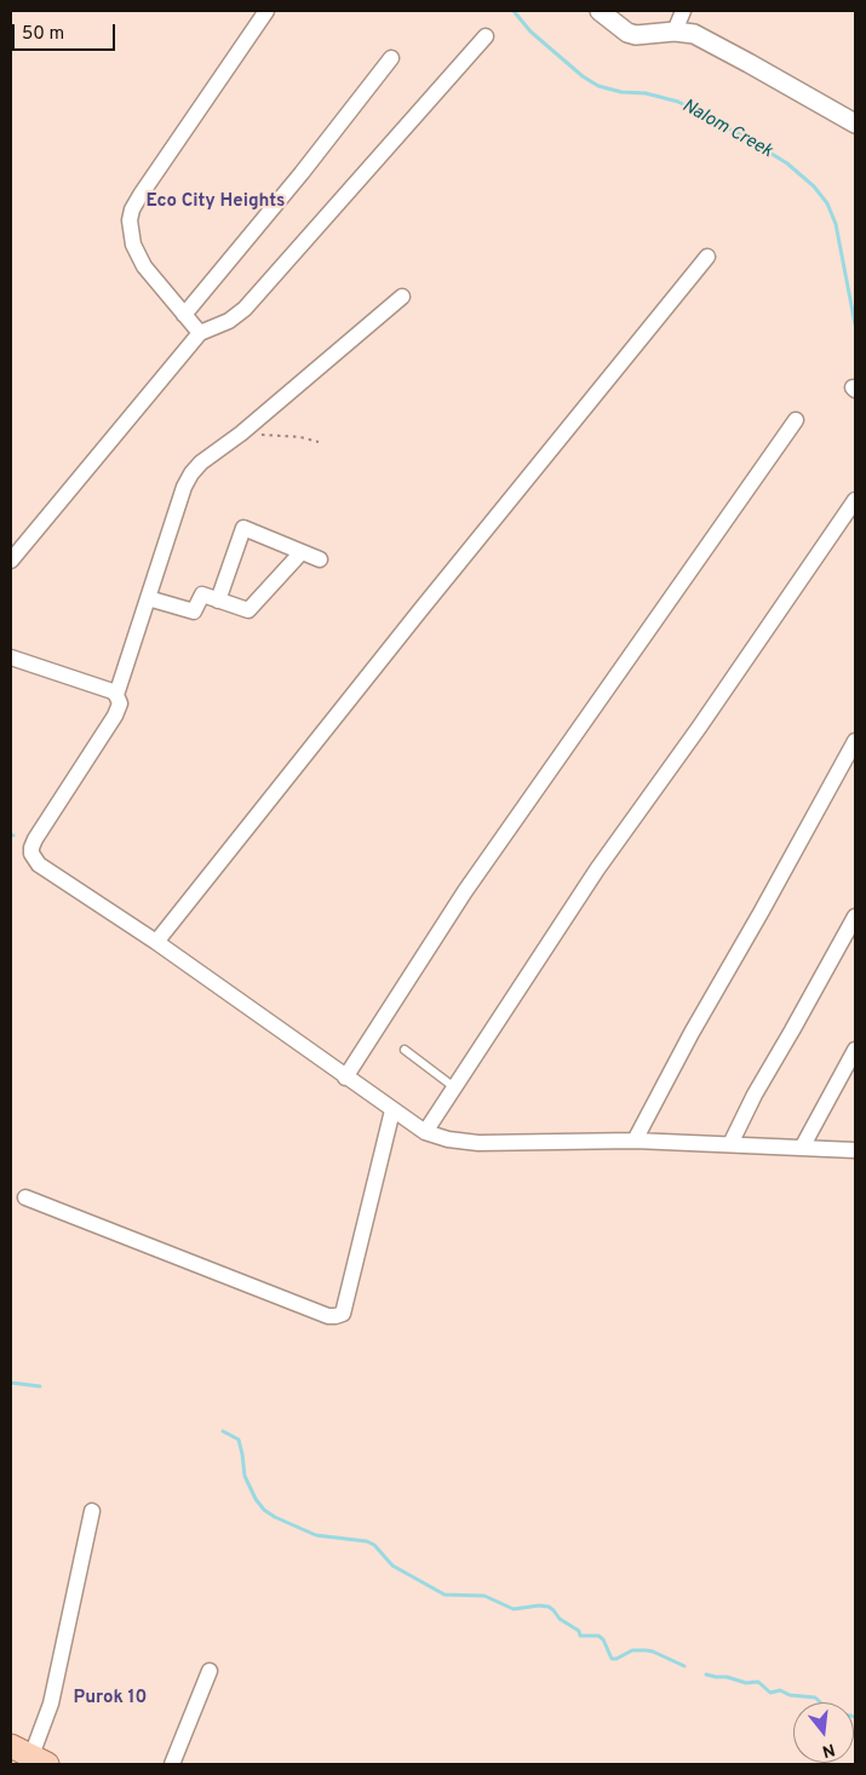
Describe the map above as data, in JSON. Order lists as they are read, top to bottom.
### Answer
{
  "districts": ["Eco City Heights", "Purok 10"],
  "water": ["Nalom Creek"],
  "scale_bar": "50 m",
  "north": "bottom"
}
